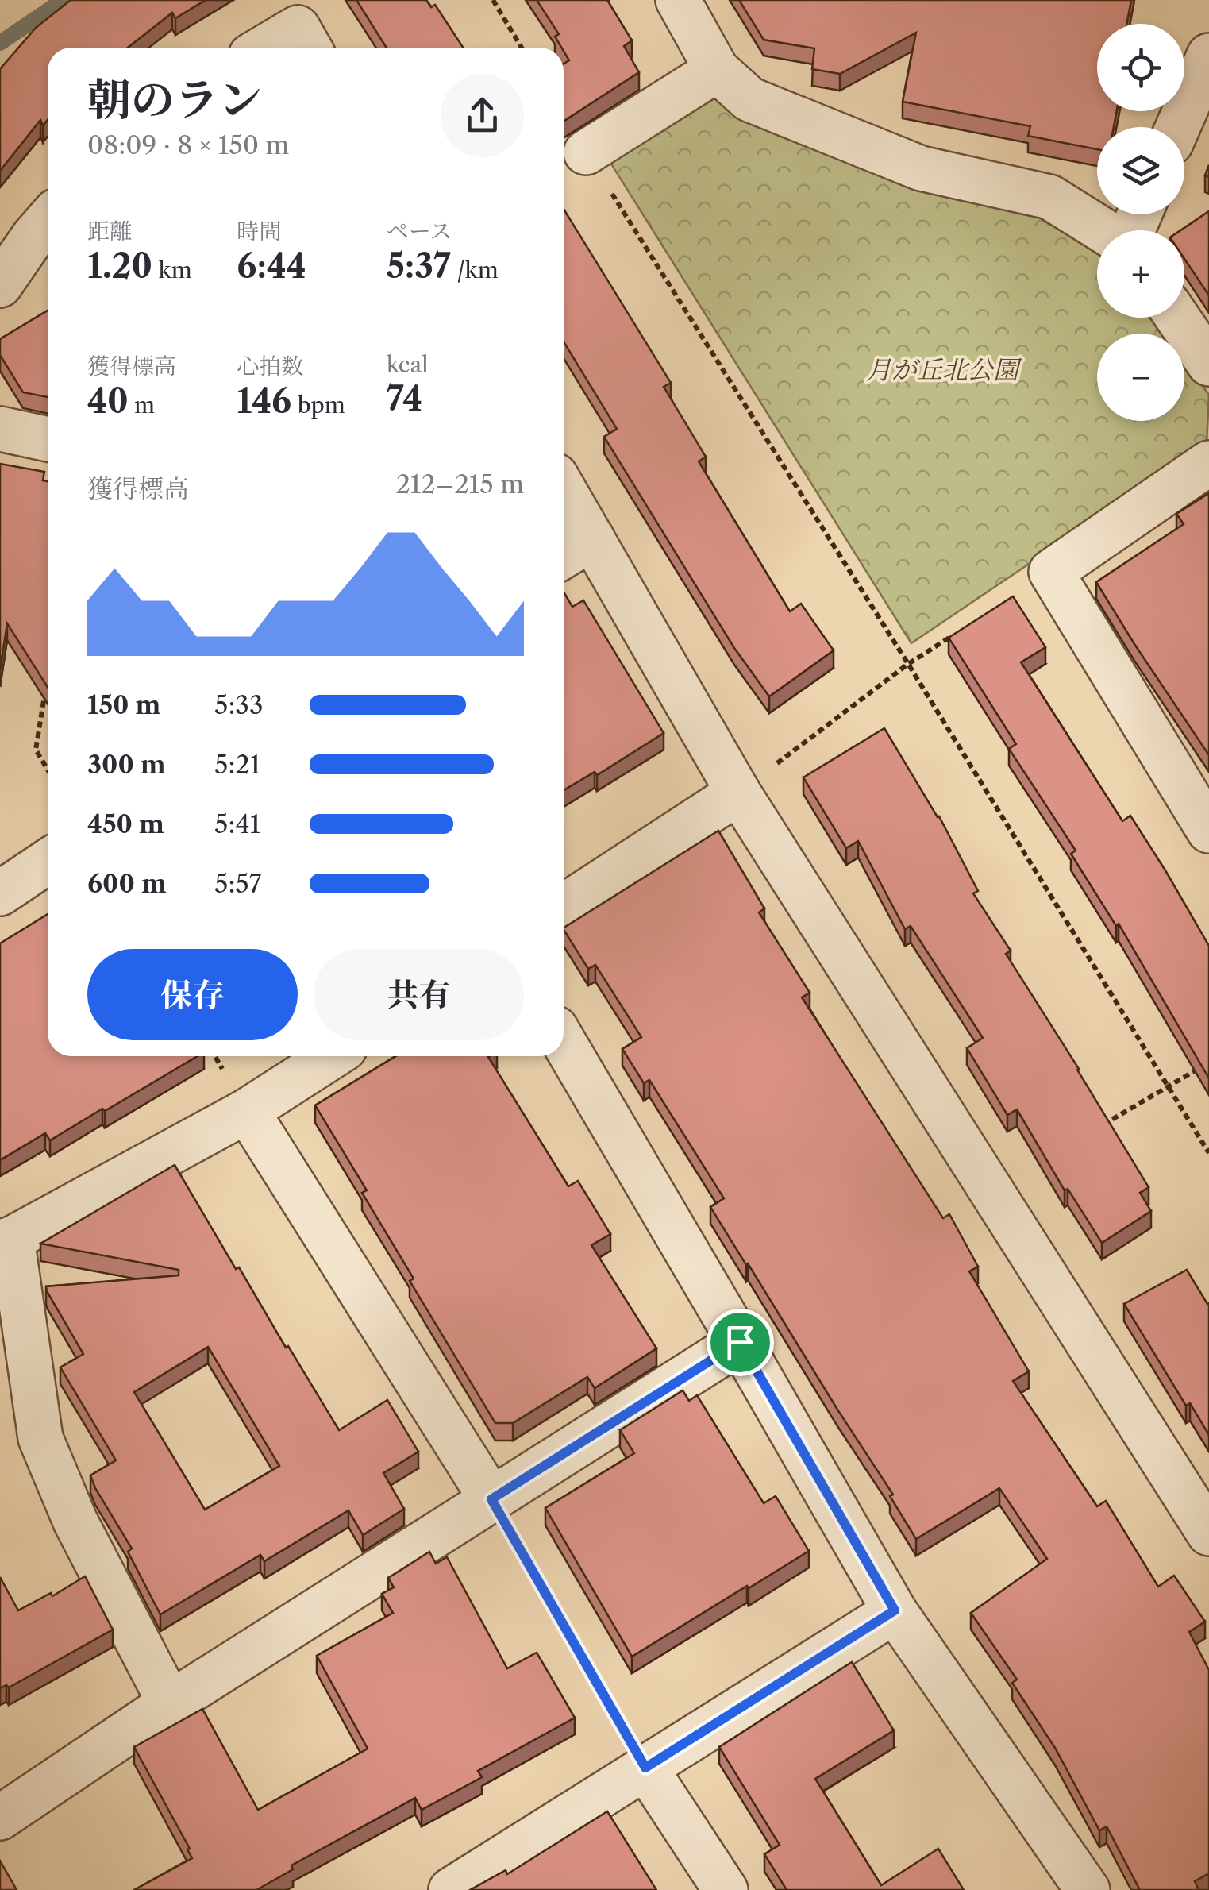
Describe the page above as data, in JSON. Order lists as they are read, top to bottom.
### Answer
{
  "parks": ["月が丘北公園"],
  "page": {
    "map_buttons": ["+", "−"],
    "heading": ["朝のラン", "08:09 · 8 × 150 m"],
    "stats": [
      ["距離", "1.20 km"],
      ["時間", "6:44"],
      ["ペース", "5:37 /km"],
      ["獲得標高", "40 m"],
      ["心拍数", "146 bpm"],
      ["kcal", "74"]
    ],
    "chart": ["獲得標高", "212–215 m"],
    "list": [
      {
        "name": "150 m",
        "note": "5:33"
      },
      {
        "name": "300 m",
        "note": "5:21"
      },
      {
        "name": "450 m",
        "note": "5:41"
      },
      {
        "name": "600 m",
        "note": "5:57"
      }
    ],
    "buttons": ["保存", "共有"]
  }
}
